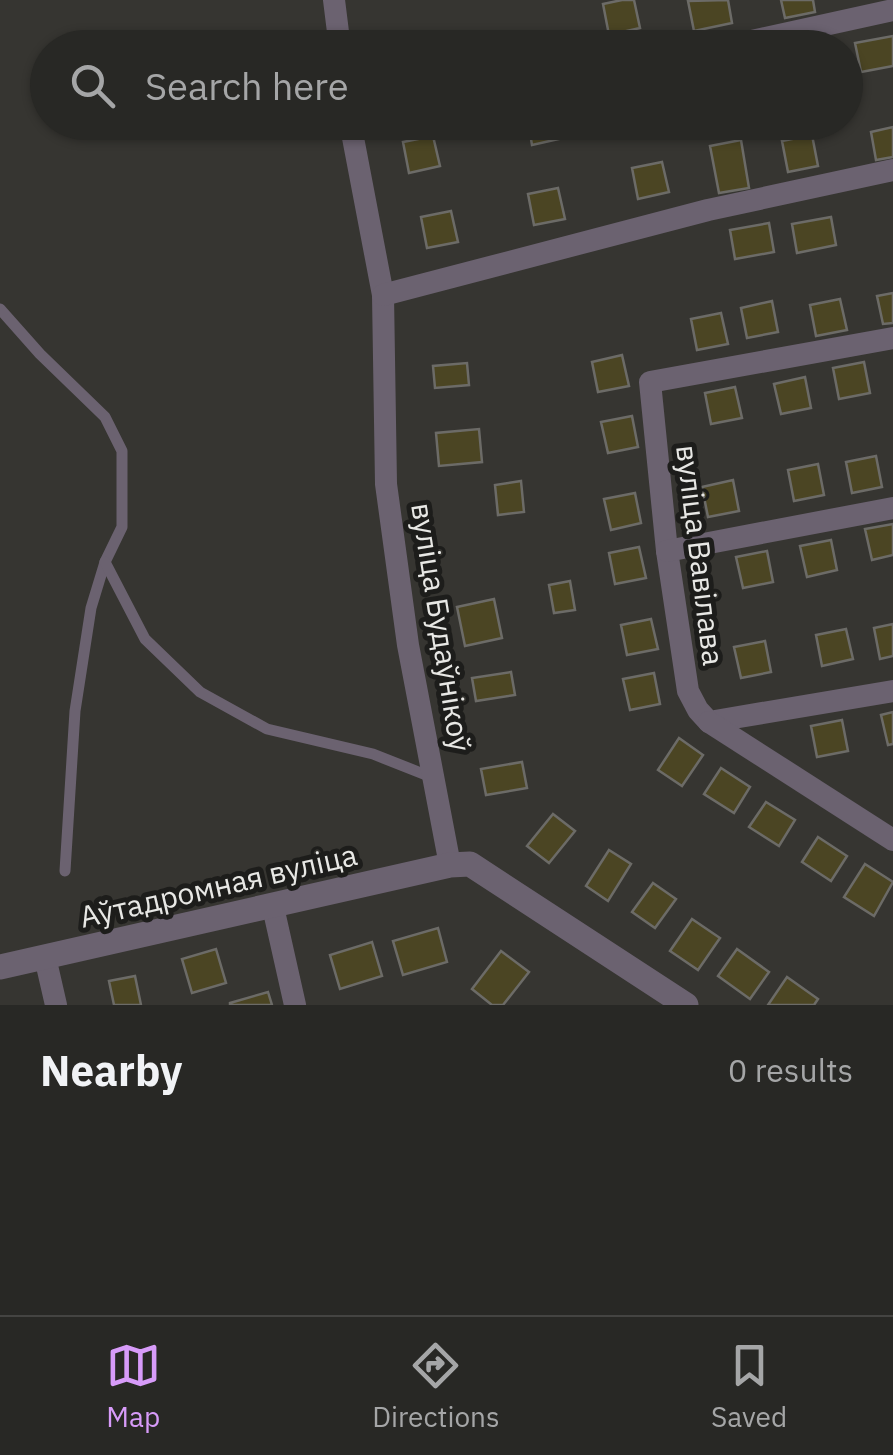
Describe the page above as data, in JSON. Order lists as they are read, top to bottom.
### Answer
{
  "streets": {
    "street": ["вуліца Вавілава", "вуліца Будаўнікоў", "Аўтадромная вуліца"]
  },
  "crossings": [
    ["вуліца Будаўнікоў", "Аўтадромная вуліца"]
  ],
  "page": {
    "search": "Search here",
    "heading": ["Nearby", "0 results"],
    "nav": ["Map", "Directions", "Saved"]
  }
}
